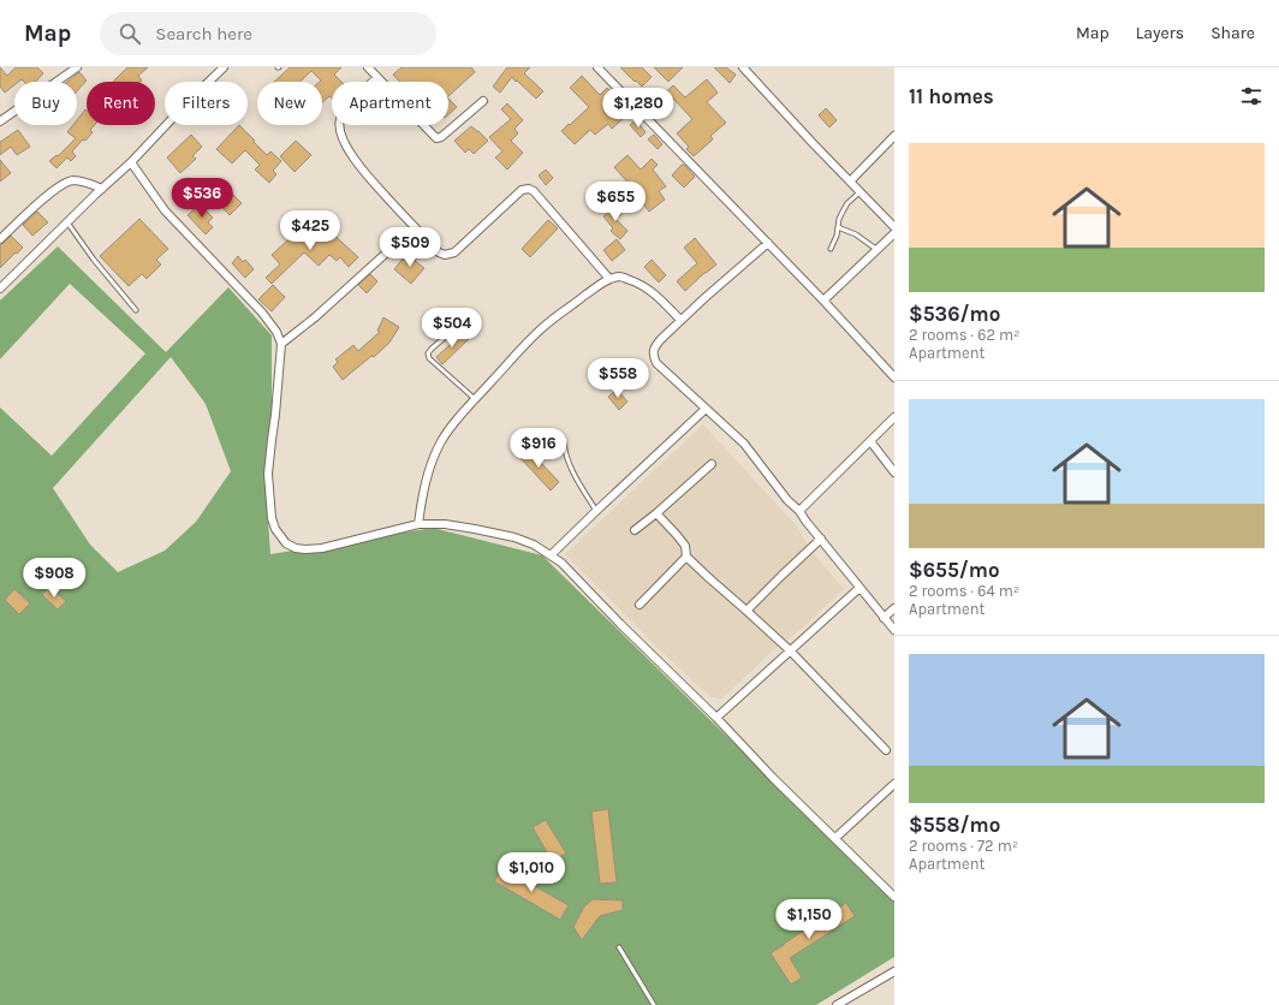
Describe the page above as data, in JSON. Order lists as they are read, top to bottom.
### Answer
{
  "page": {
    "header": "Map",
    "search": "Search here",
    "nav": ["Map", "Layers", "Share"],
    "heading": "11 homes",
    "chip": [
      "Buy",
      "Rent",
      "Filters",
      "New",
      "Apartment"
    ],
    "price": [
      "$1,280",
      "$536",
      "$655",
      "$425",
      "$509",
      "$504",
      "$558",
      "$916",
      "$908",
      "$1,010",
      "$1,150"
    ],
    "list": [
      {
        "name": "$536/mo",
        "note": "2 rooms · 62 m² · Apartment"
      },
      {
        "name": "$655/mo",
        "note": "2 rooms · 64 m² · Apartment"
      },
      {
        "name": "$558/mo",
        "note": "2 rooms · 72 m² · Apartment"
      }
    ]
  }
}
